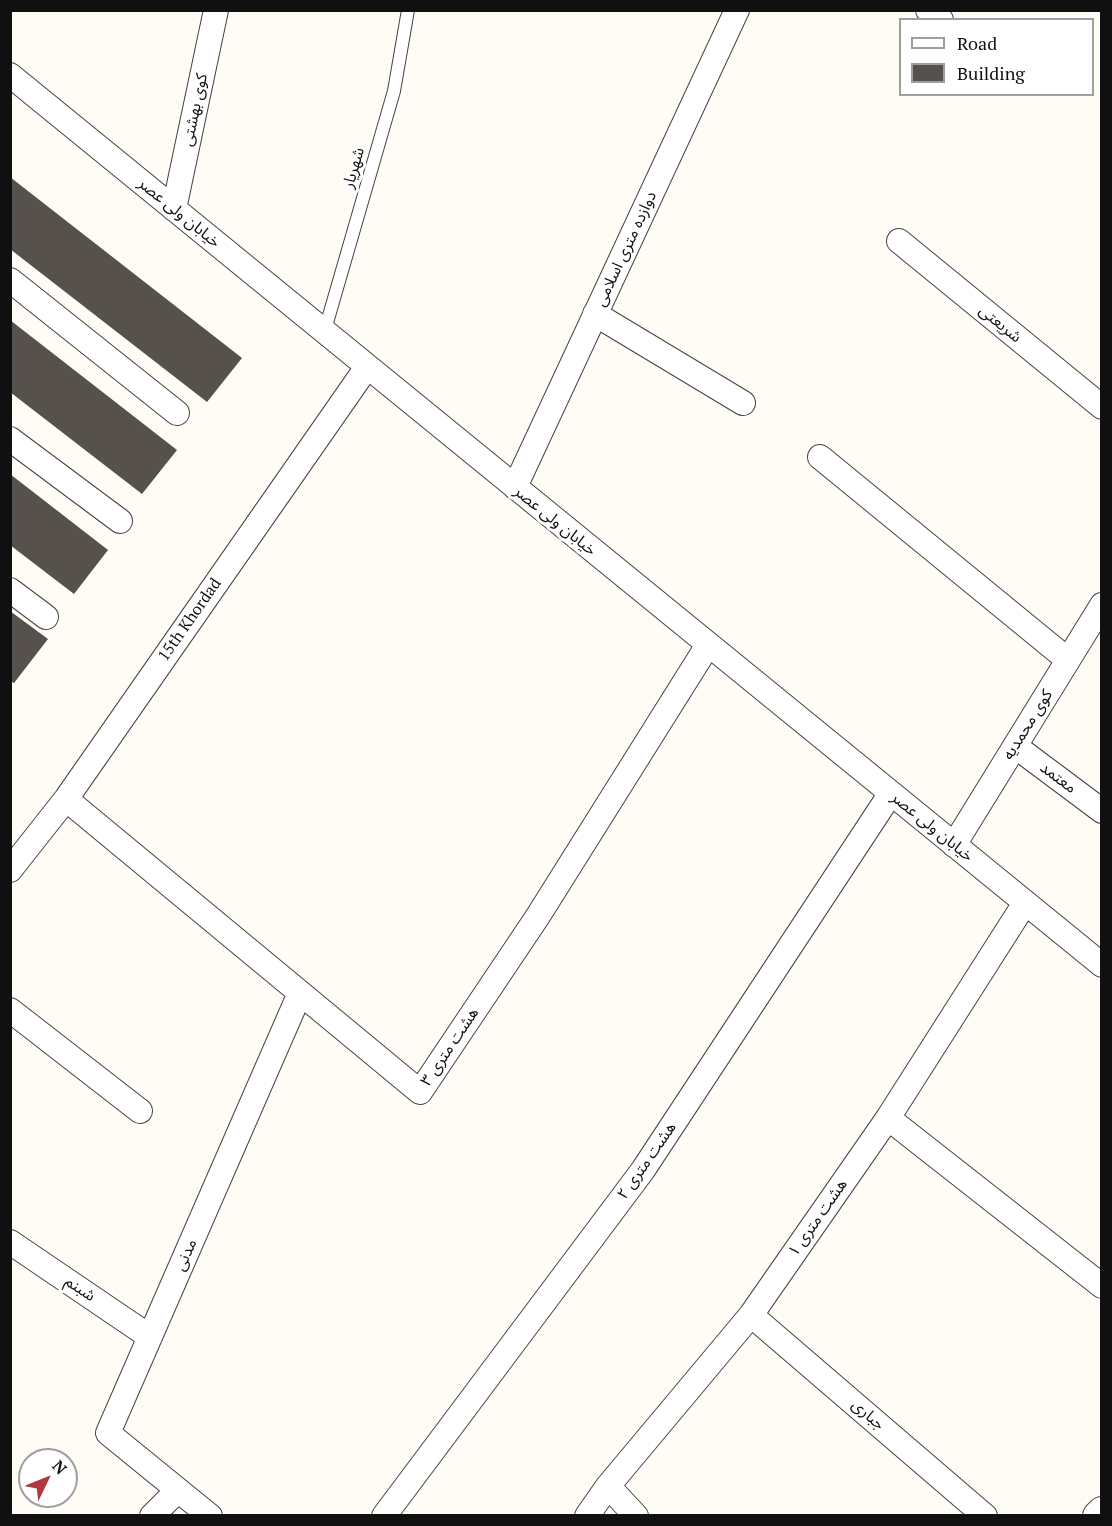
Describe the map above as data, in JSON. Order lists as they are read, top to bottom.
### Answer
{
  "streets": {
    "street": [
      "کوی بهشتی",
      "خیابان ولی عصر",
      "دوازده متری اسلامی",
      "شریعتی",
      "15th Khordad",
      "کوی محمدیه",
      "معتمد",
      "هشت متری ۳",
      "هشت متری ۲",
      "هشت متری ۱",
      "مدنی",
      "شبنم",
      "جباری"
    ],
    "lane": ["شهریار"]
  },
  "crossings": [
    ["کوی بهشتی", "خیابان ولی عصر"],
    ["شهریار", "خیابان ولی عصر"],
    ["خیابان ولی عصر", "دوازده متری اسلامی"],
    ["خیابان ولی عصر", "15th Khordad"],
    ["خیابان ولی عصر", "کوی محمدیه"],
    ["خیابان ولی عصر", "هشت متری ۳"],
    ["خیابان ولی عصر", "هشت متری ۲"],
    ["خیابان ولی عصر", "هشت متری ۱"],
    ["15th Khordad", "هشت متری ۳"],
    ["کوی محمدیه", "معتمد"],
    ["هشت متری ۳", "مدنی"],
    ["هشت متری ۱", "جباری"],
    ["مدنی", "شبنم"]
  ],
  "legend": ["Road", "Building"],
  "north": "top right"
}
